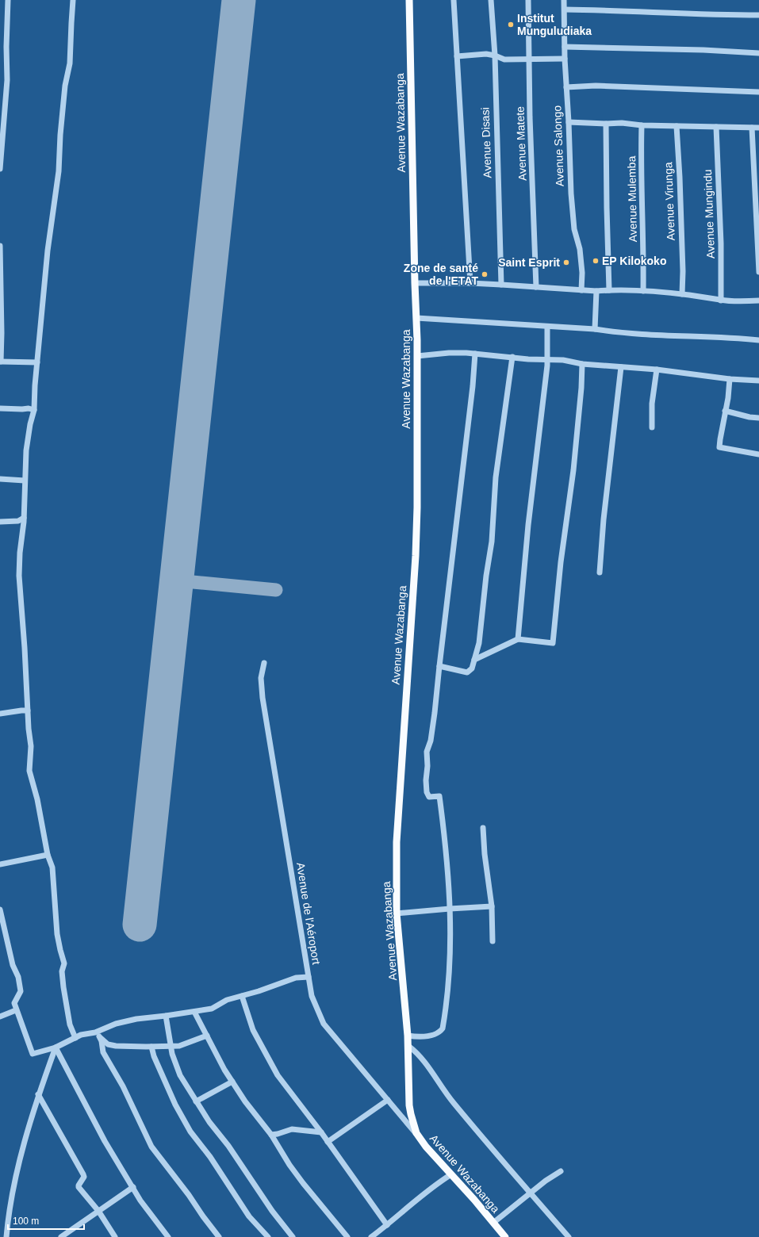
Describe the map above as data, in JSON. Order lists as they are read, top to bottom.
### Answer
{
  "streets": {
    "main road": ["Avenue Wazabanga"],
    "street": [
      "Avenue Disasi",
      "Avenue Matete",
      "Avenue Salongo",
      "Avenue Mulemba",
      "Avenue Virunga",
      "Avenue Mungindu",
      "Avenue de l'Aéroport"
    ]
  },
  "crossings": [
    ["Avenue Wazabanga", "Avenue de l'Aéroport"]
  ],
  "places": [
    "Institut Munguludiaka",
    "EP Kilokoko",
    "Saint Esprit",
    "Zone de santé de l'ETAT"
  ],
  "scale_bar": "100 m"
}
